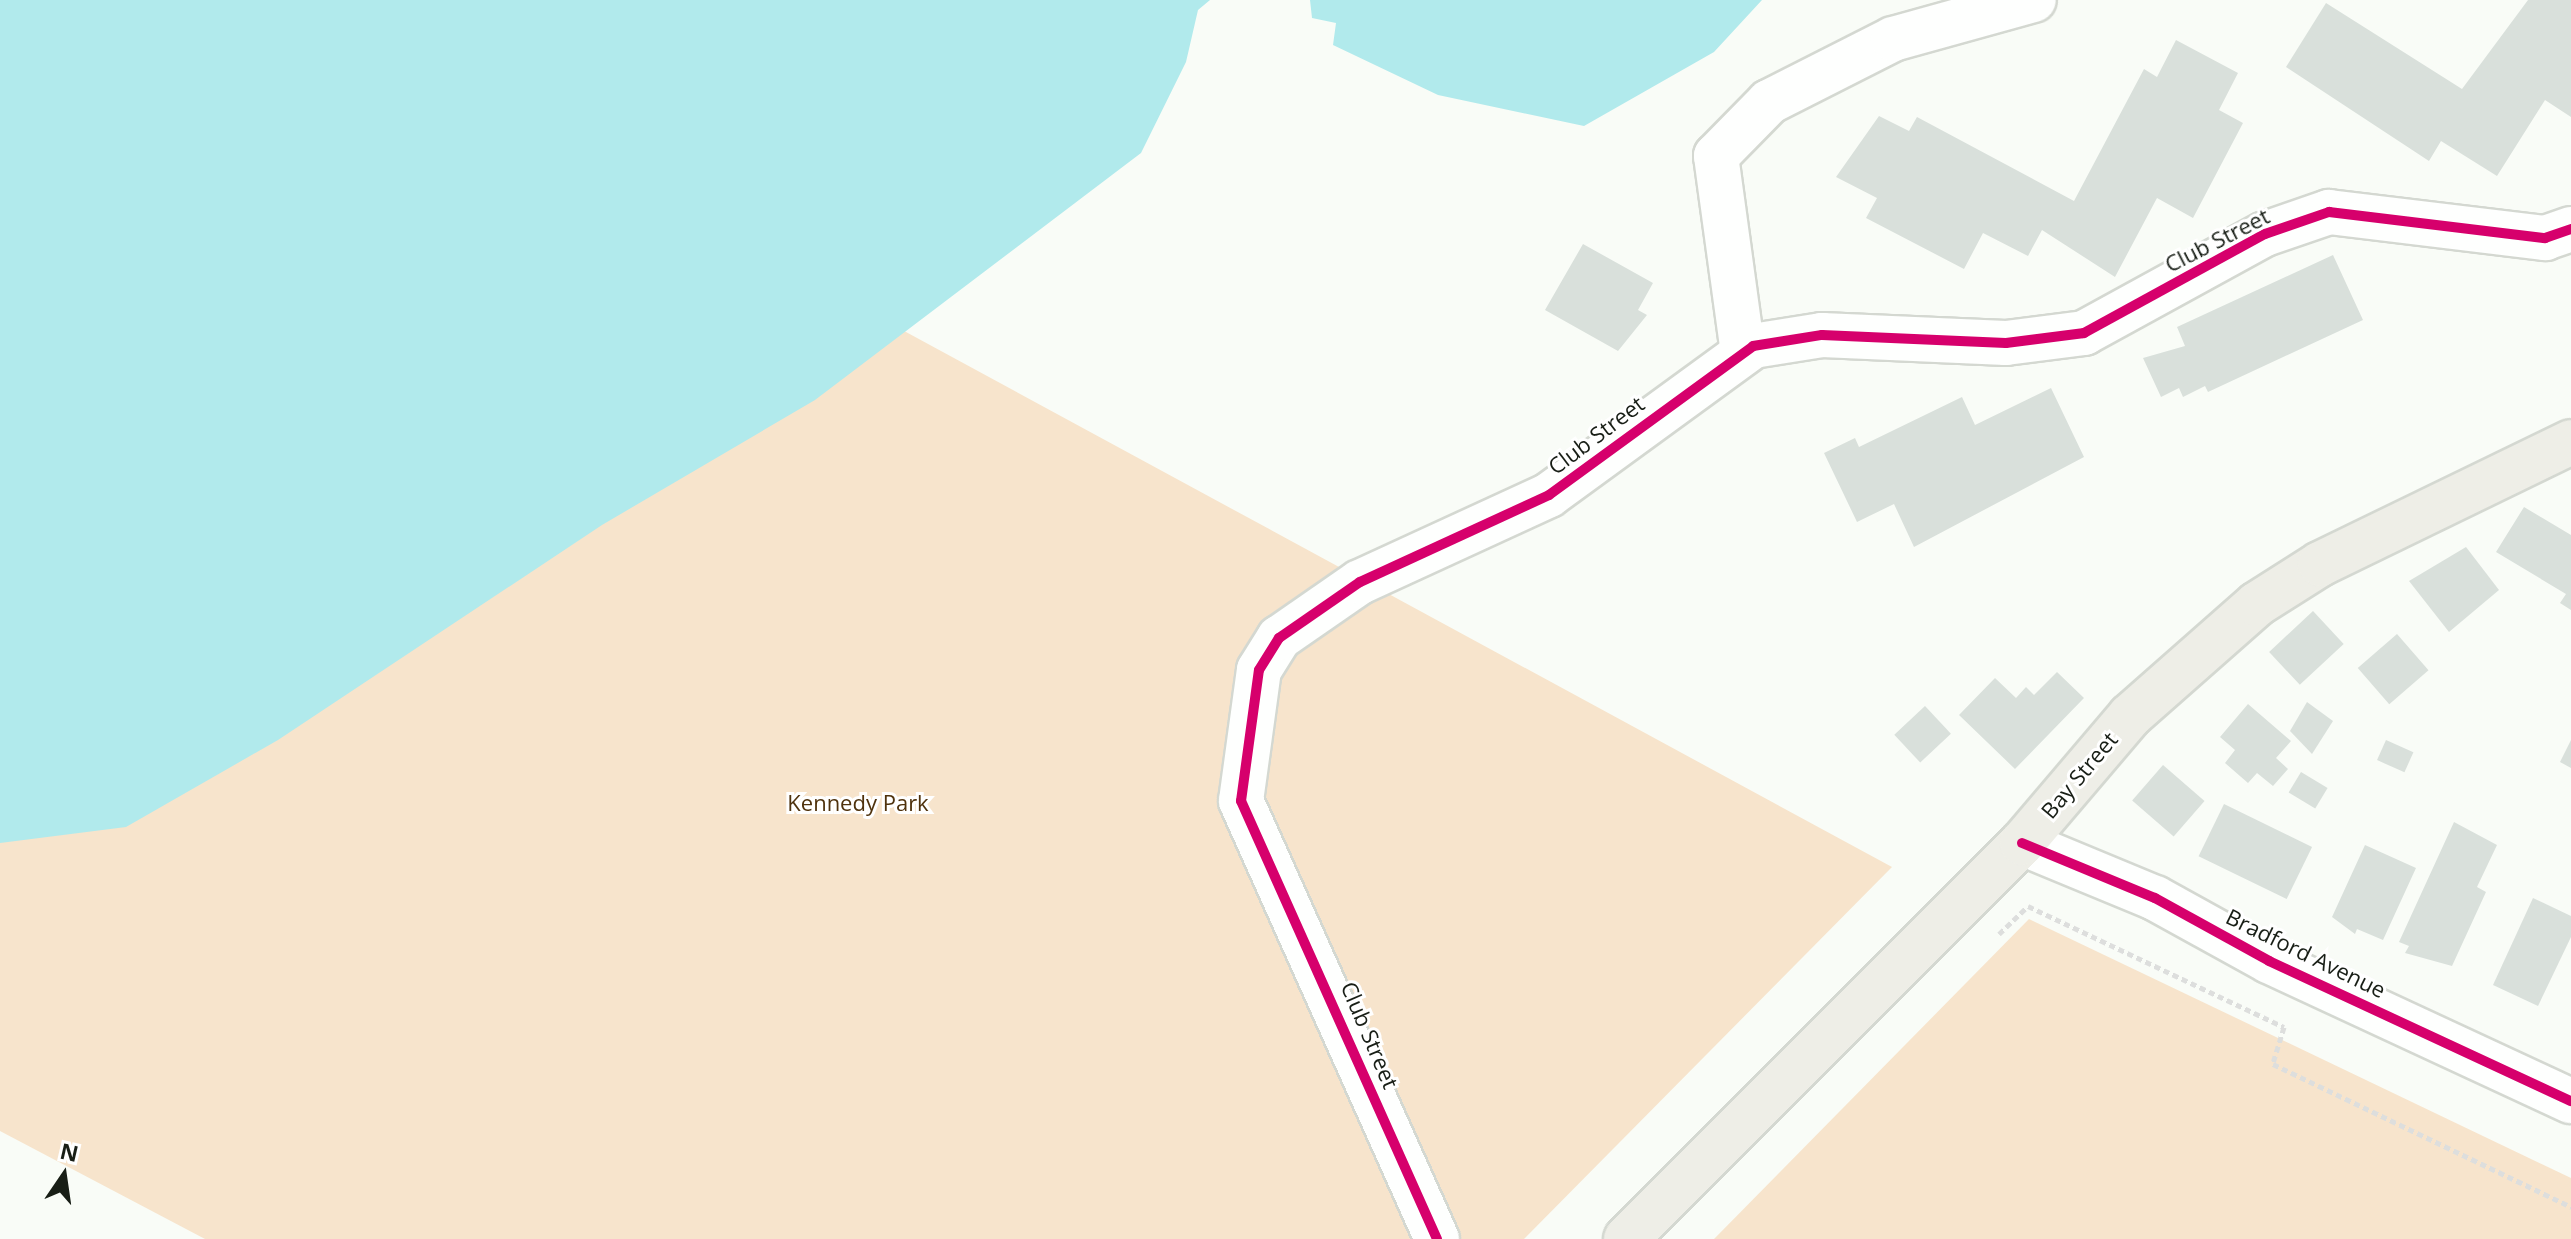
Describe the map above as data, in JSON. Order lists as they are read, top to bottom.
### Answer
{
  "streets": {
    "main road": ["Bay Street"],
    "street": ["Club Street", "Bradford Avenue"]
  },
  "crossings": [
    ["Bay Street", "Bradford Avenue"]
  ],
  "parks": ["Kennedy Park"],
  "north": "top"
}
